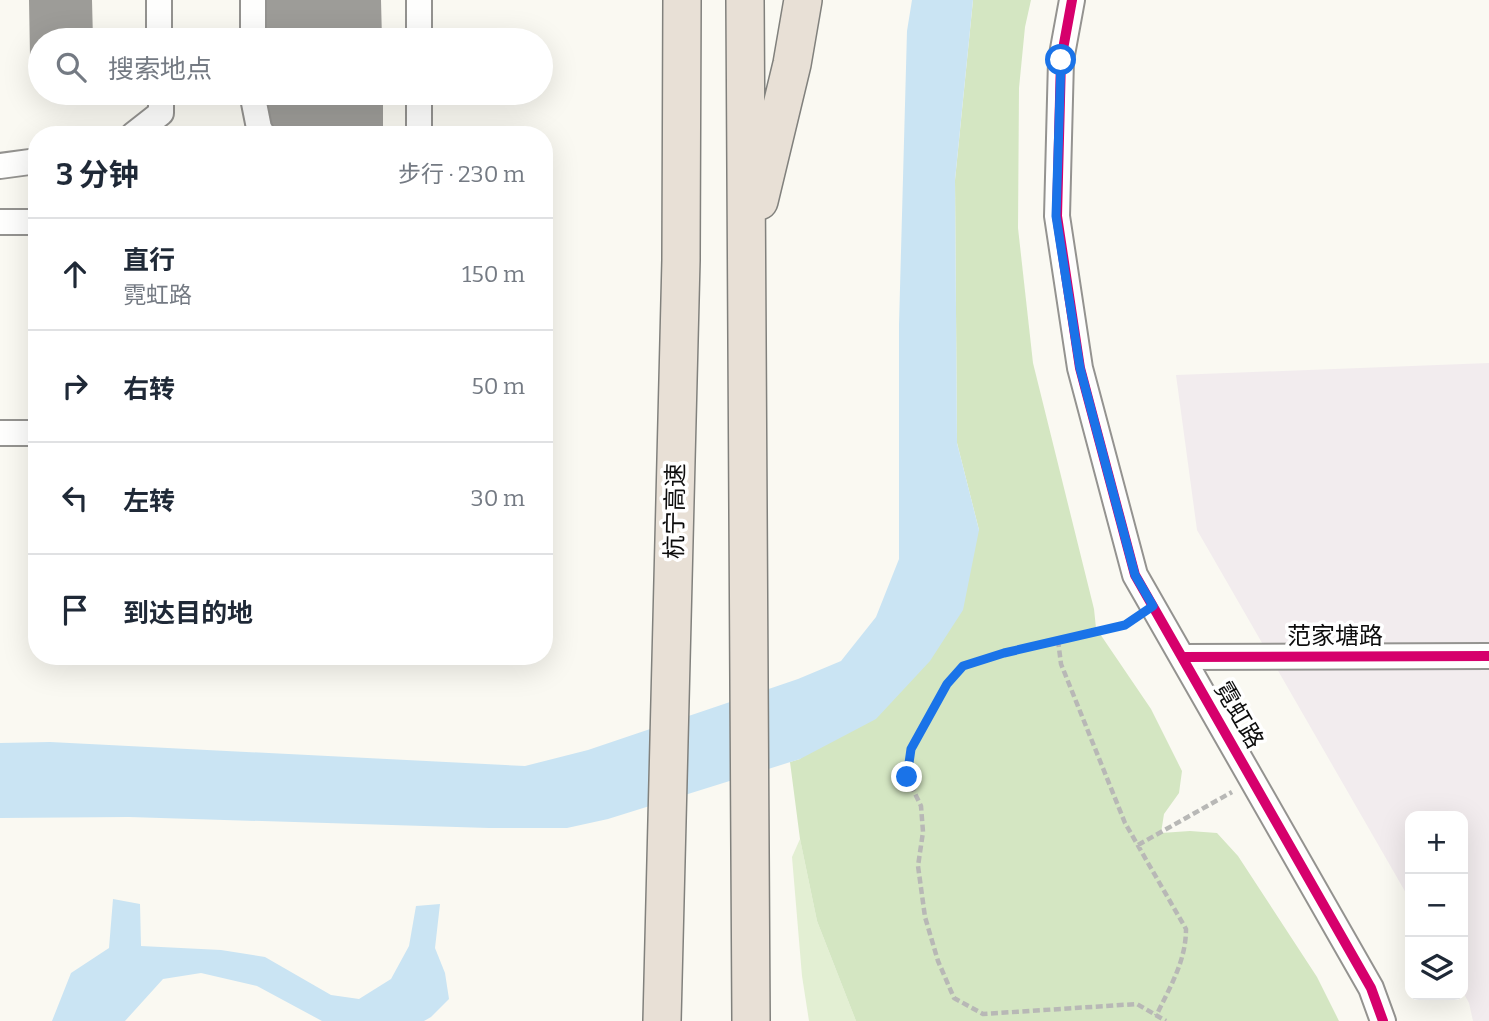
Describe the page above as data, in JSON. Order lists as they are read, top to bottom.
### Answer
{
  "streets": {
    "highway": ["杭宁高速"],
    "street": ["范家塘路", "霓虹路"]
  },
  "crossings": [
    ["范家塘路", "霓虹路"]
  ],
  "page": {
    "search": "搜索地点",
    "heading": ["3 分钟", "步行 · 230 m"],
    "list": [
      ["直行", "霓虹路", "150 m"],
      ["右转", "50 m"],
      ["左转", "30 m"],
      "到达目的地"
    ],
    "map_buttons": ["+", "−"]
  }
}
